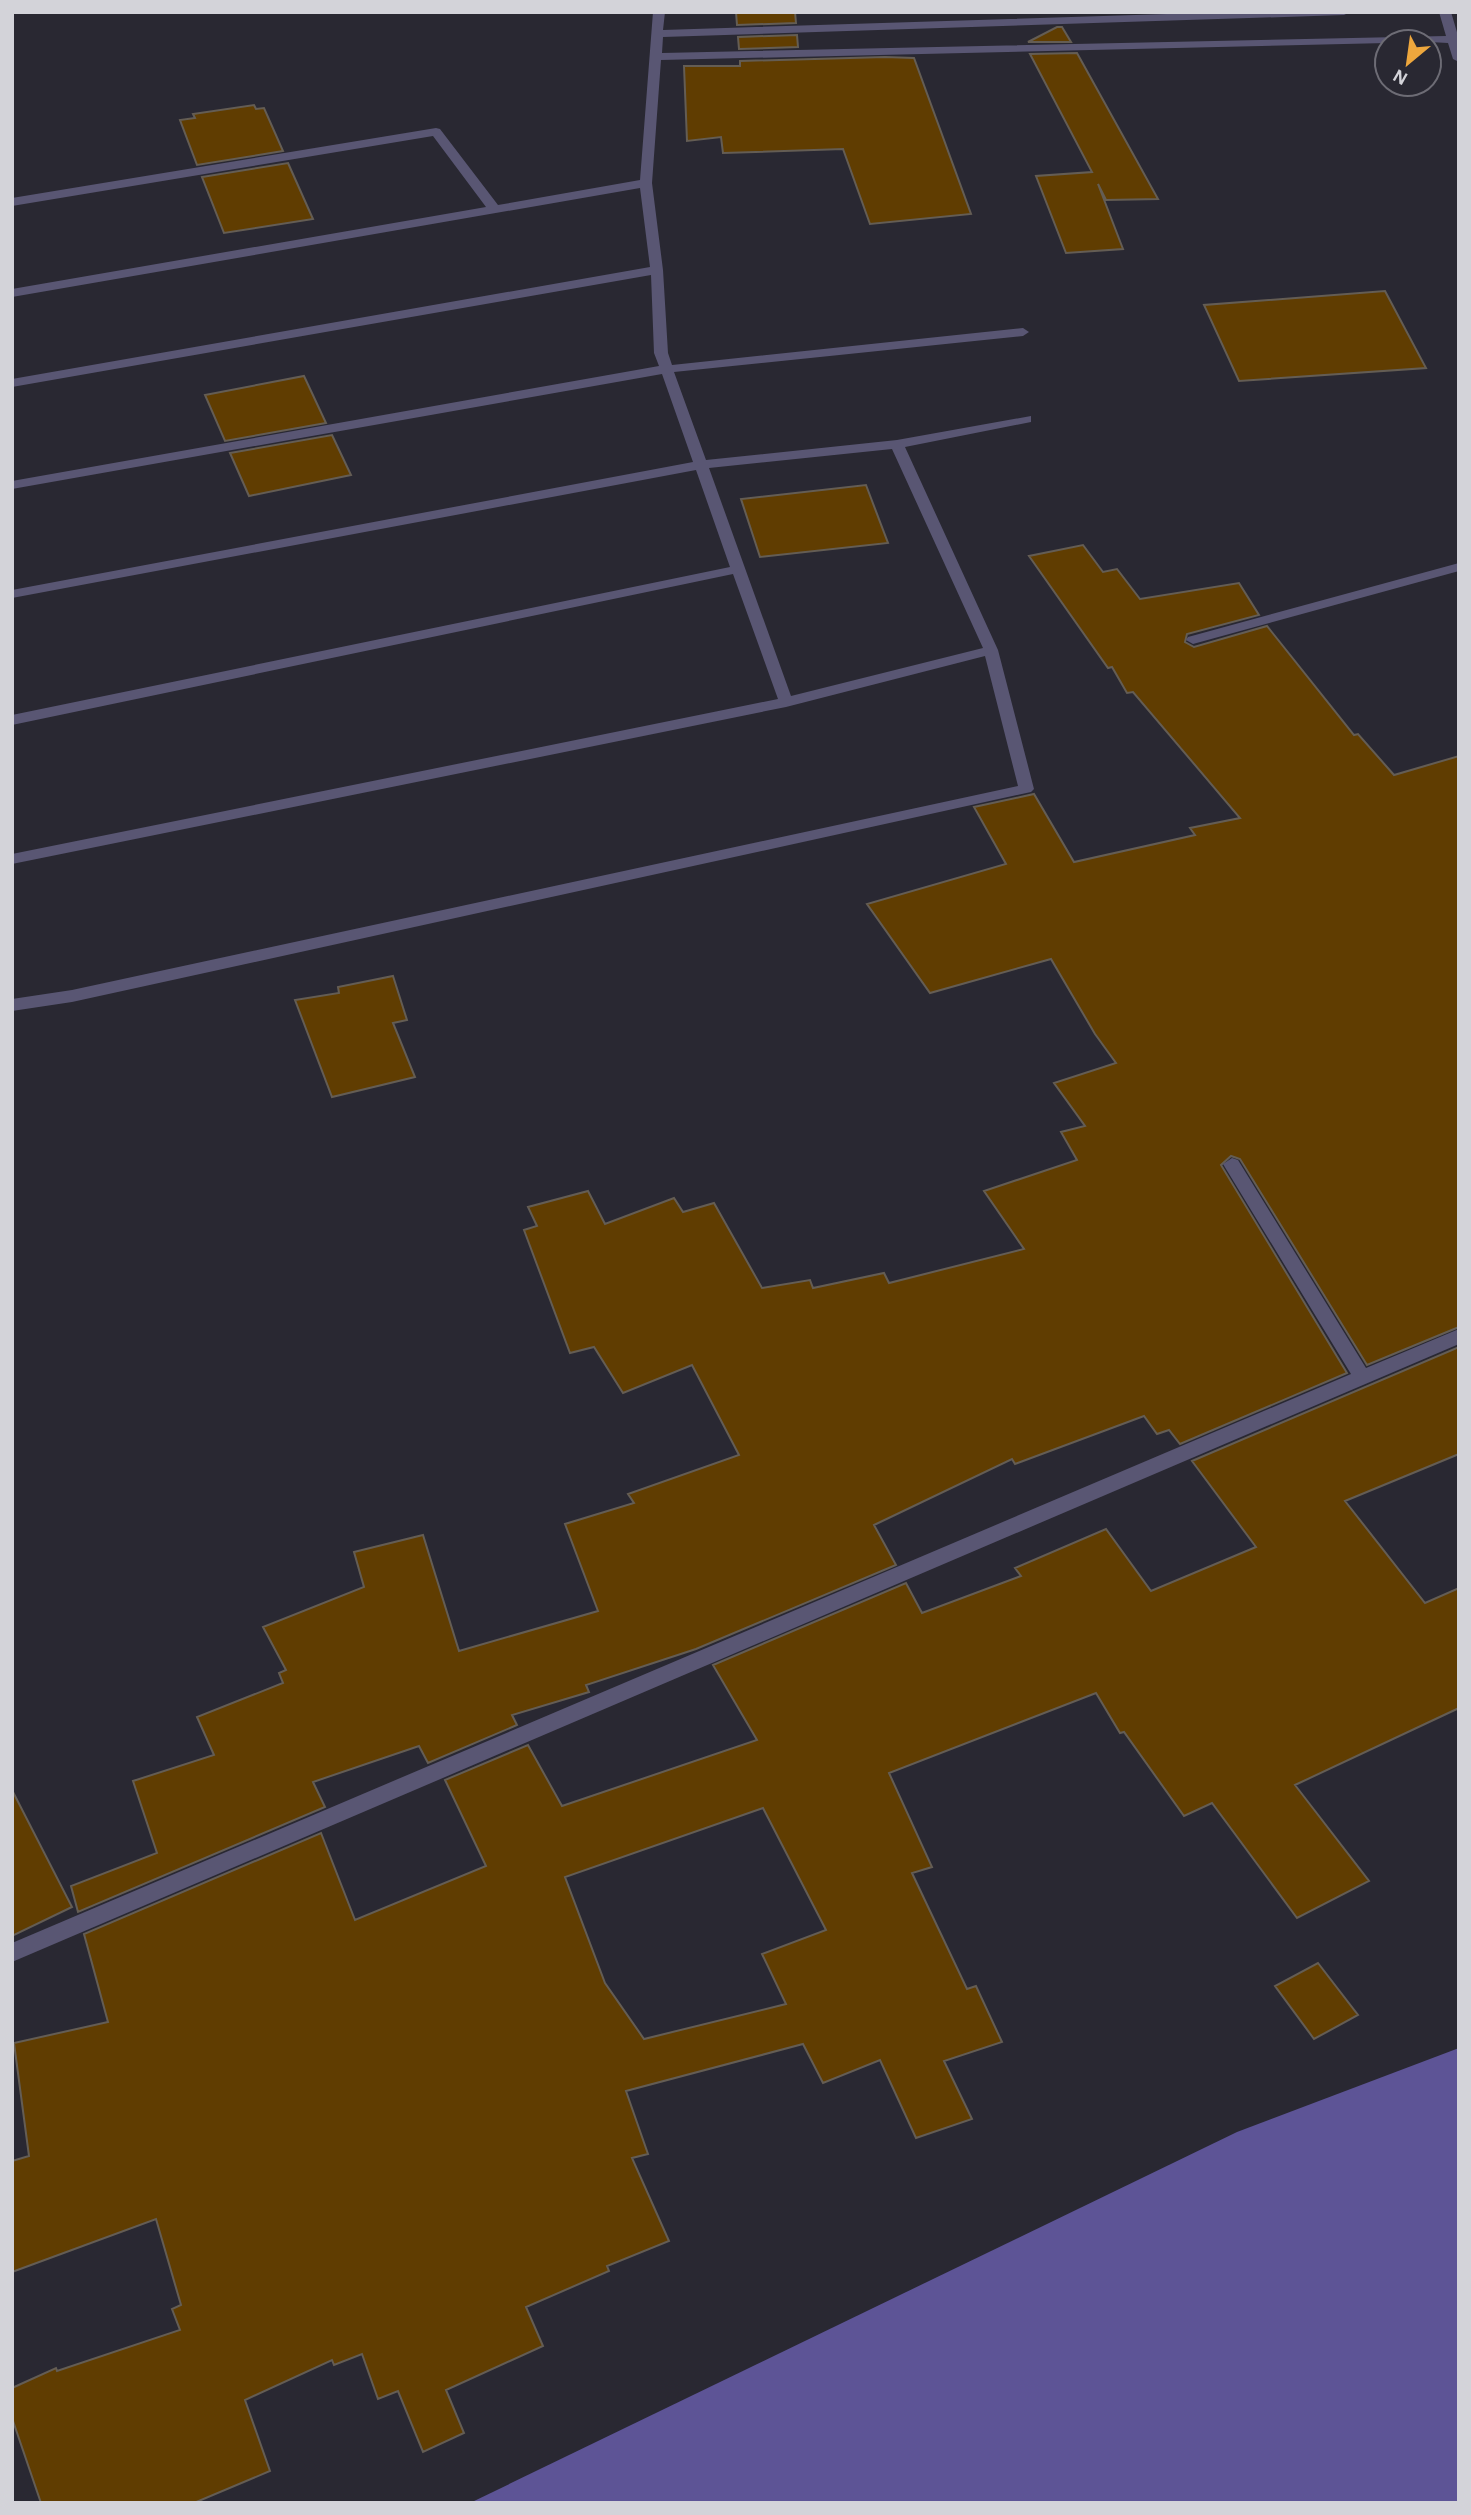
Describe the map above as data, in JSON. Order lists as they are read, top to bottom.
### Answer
{
  "north": "bottom left"
}
